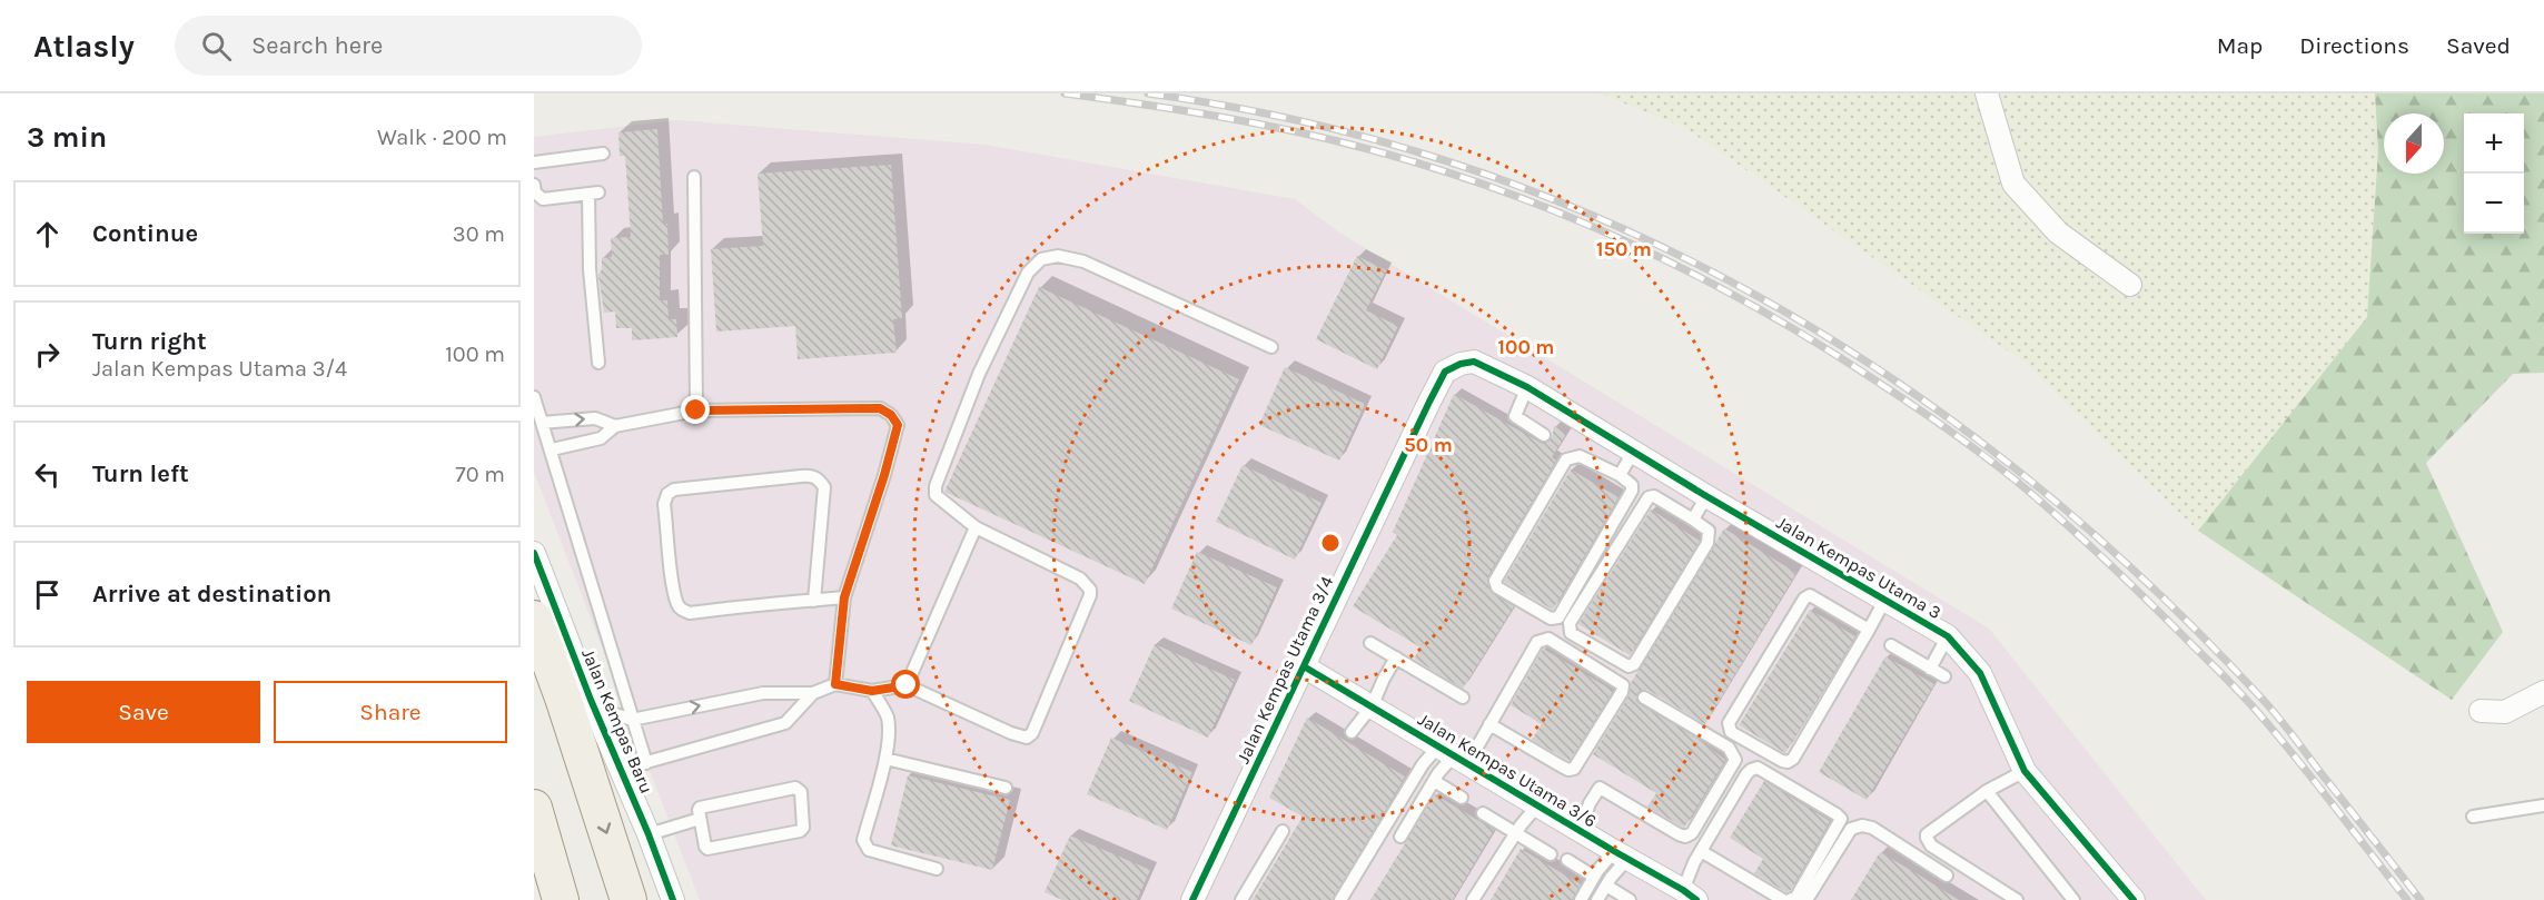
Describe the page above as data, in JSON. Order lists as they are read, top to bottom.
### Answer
{
  "streets": {
    "main road": ["Jalan Kempas Baru"],
    "street": ["Jalan Kempas Utama 3", "Jalan Kempas Utama 3/4", "Jalan Kempas Utama 3/6"]
  },
  "crossings": [
    ["Jalan Kempas Utama 3", "Jalan Kempas Utama 3/4"],
    ["Jalan Kempas Utama 3/4", "Jalan Kempas Utama 3/6"]
  ],
  "north": "bottom",
  "page": {
    "header": "Atlasly",
    "search": "Search here",
    "nav": ["Map", "Directions", "Saved"],
    "heading": ["3 min", "Walk · 200 m"],
    "map_buttons": ["+", "−"],
    "list": [
      ["Continue", "30 m"],
      ["Turn right", "Jalan Kempas Utama 3/4", "100 m"],
      ["Turn left", "70 m"],
      "Arrive at destination"
    ],
    "buttons": ["Save", "Share"]
  },
  "rings": ["150 m", "100 m", "50 m"]
}
